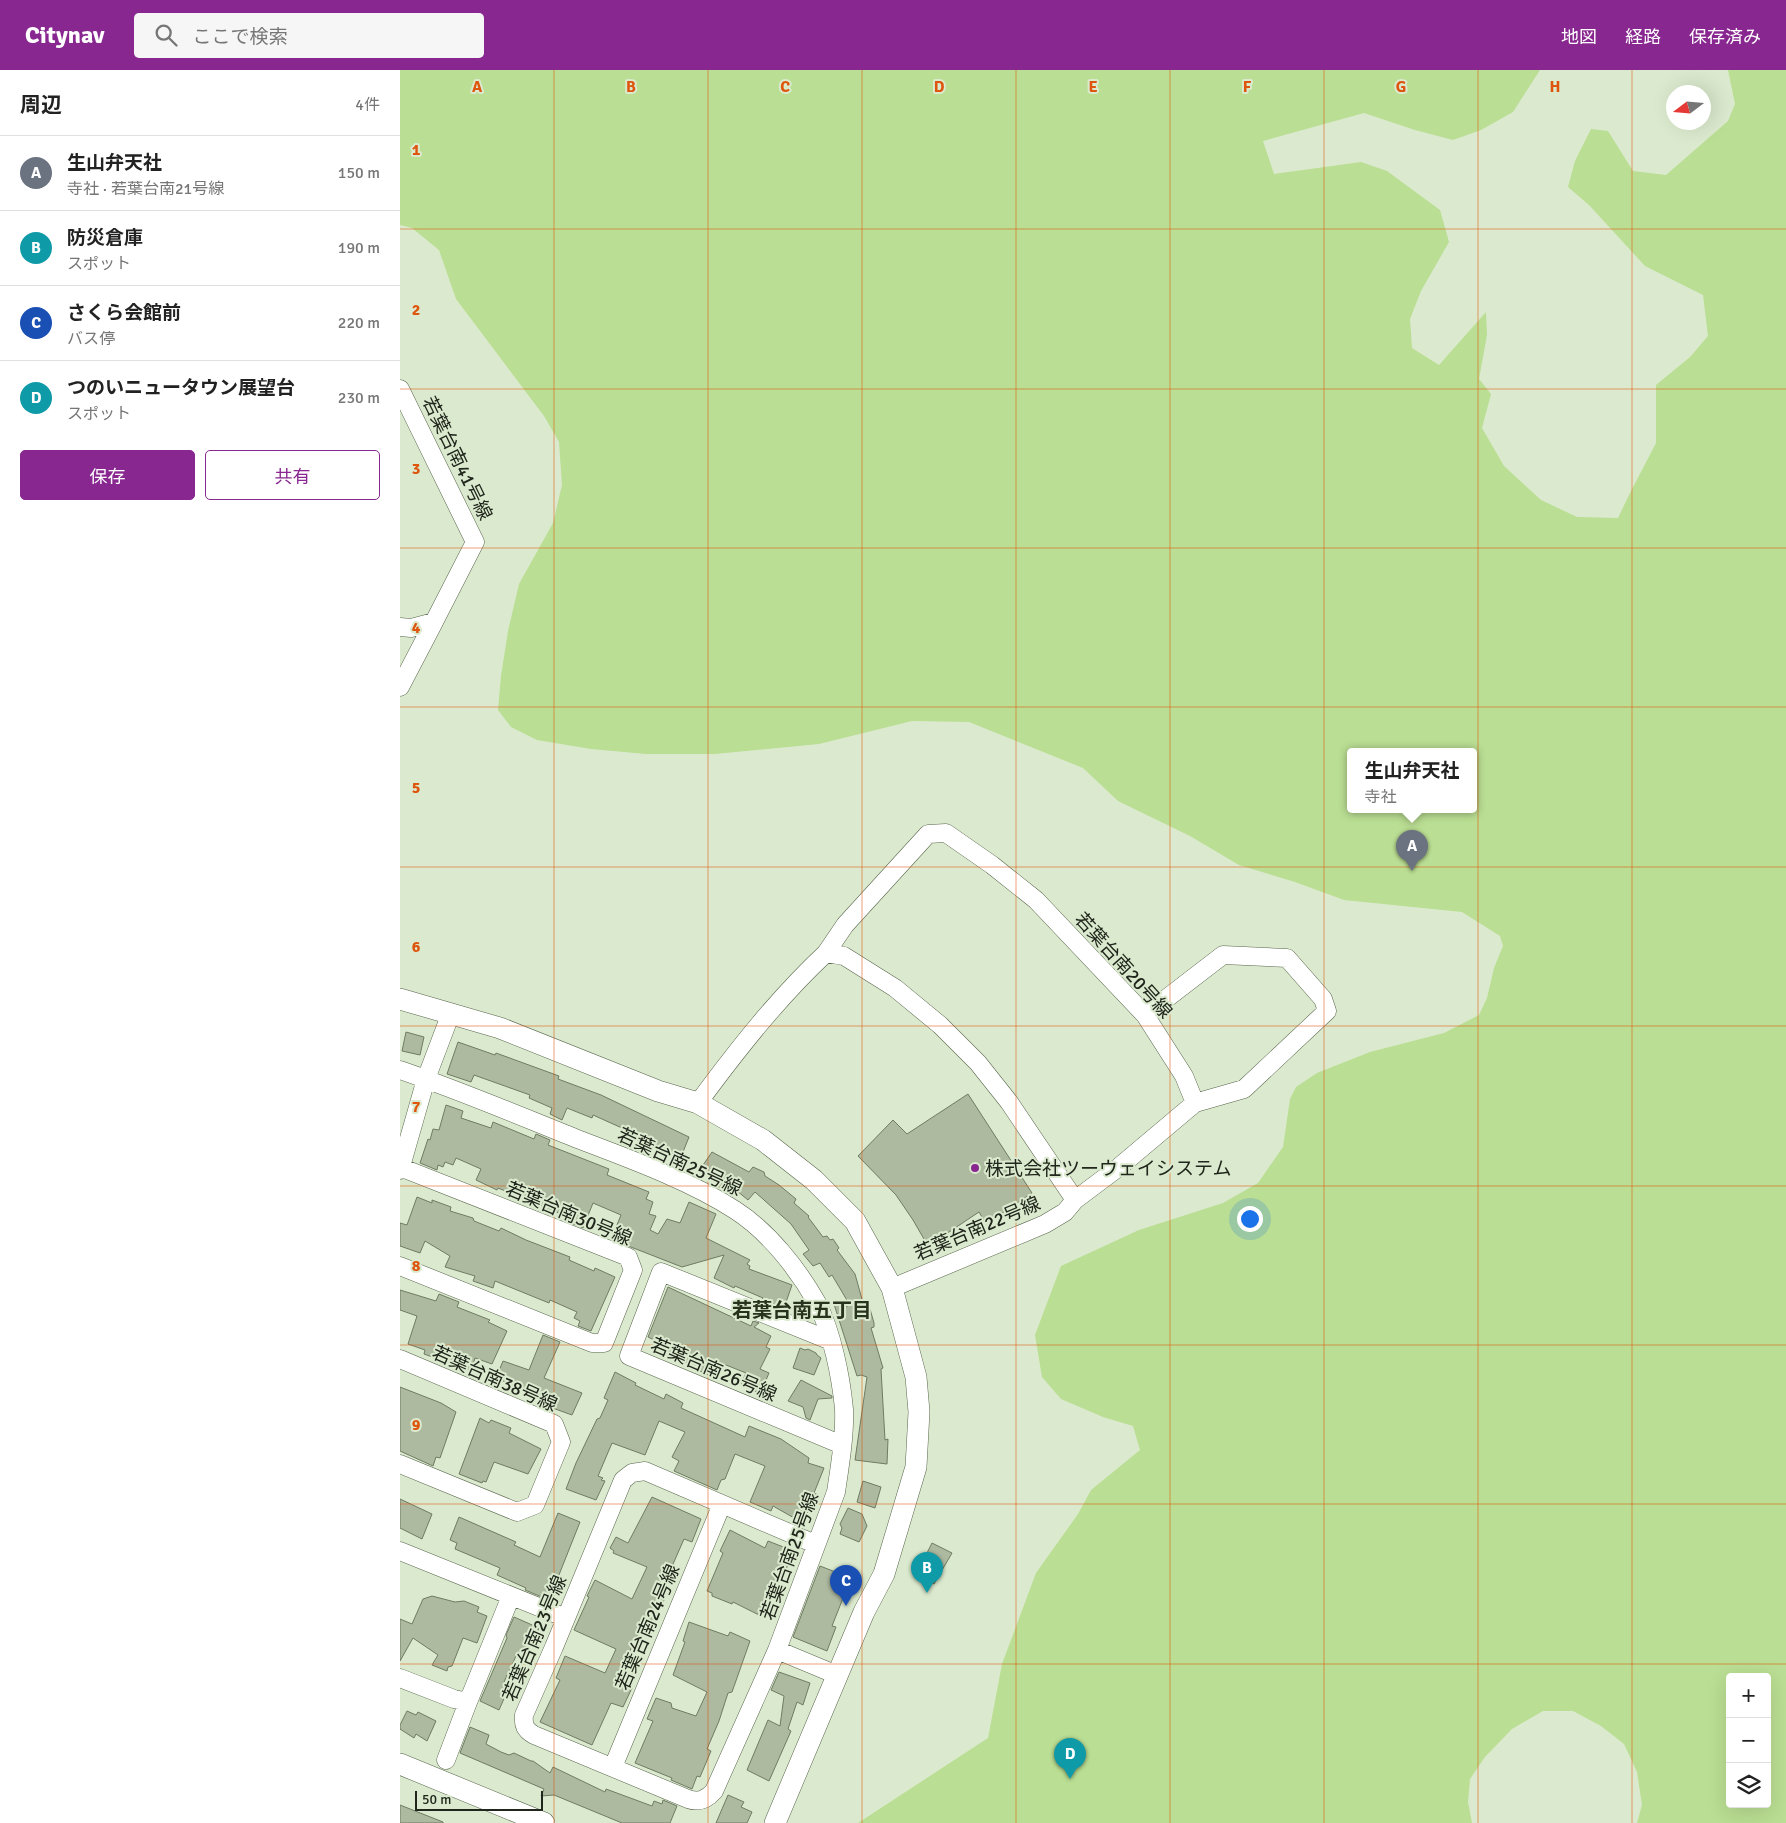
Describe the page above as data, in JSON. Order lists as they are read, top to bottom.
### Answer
{
  "streets": {
    "street": [
      "若葉台南41号線",
      "若葉台南20号線",
      "若葉台南25号線",
      "若葉台南30号線",
      "若葉台南22号線",
      "若葉台南26号線",
      "若葉台南38号線",
      "若葉台南24号線",
      "若葉台南23号線"
    ]
  },
  "crossings": [
    ["若葉台南25号線", "若葉台南26号線"],
    ["若葉台南25号線", "若葉台南23号線"],
    ["若葉台南24号線", "若葉台南23号線"]
  ],
  "districts": ["若葉台南五丁目"],
  "places": ["株式会社ツーウェイシステム"],
  "scale_bar": "50 m",
  "north": "left",
  "page": {
    "header": "Citynav",
    "search": "ここで検索",
    "nav": ["地図", "経路", "保存済み"],
    "heading": ["周辺", "4件"],
    "list": [
      {
        "mark": "A",
        "name": "生山弁天社",
        "note": "寺社 · 若葉台南21号線",
        "value": "150 m"
      },
      {
        "mark": "B",
        "name": "防災倉庫",
        "note": "スポット",
        "value": "190 m"
      },
      {
        "mark": "C",
        "name": "さくら会館前",
        "note": "バス停",
        "value": "220 m"
      },
      {
        "mark": "D",
        "name": "つのいニュータウン展望台",
        "note": "スポット",
        "value": "230 m"
      }
    ],
    "buttons": ["保存", "共有"],
    "popup": ["生山弁天社", "寺社"],
    "pins": [
      "A",
      "B",
      "C",
      "D"
    ],
    "map_buttons": ["+", "−"],
    "scale": "50 m"
  },
  "grid": {
    "columns": [
      "A",
      "B",
      "C",
      "D",
      "E",
      "F",
      "G",
      "H"
    ],
    "rows": [
      "1",
      "2",
      "3",
      "4",
      "5",
      "6",
      "7",
      "8",
      "9"
    ]
  }
}
